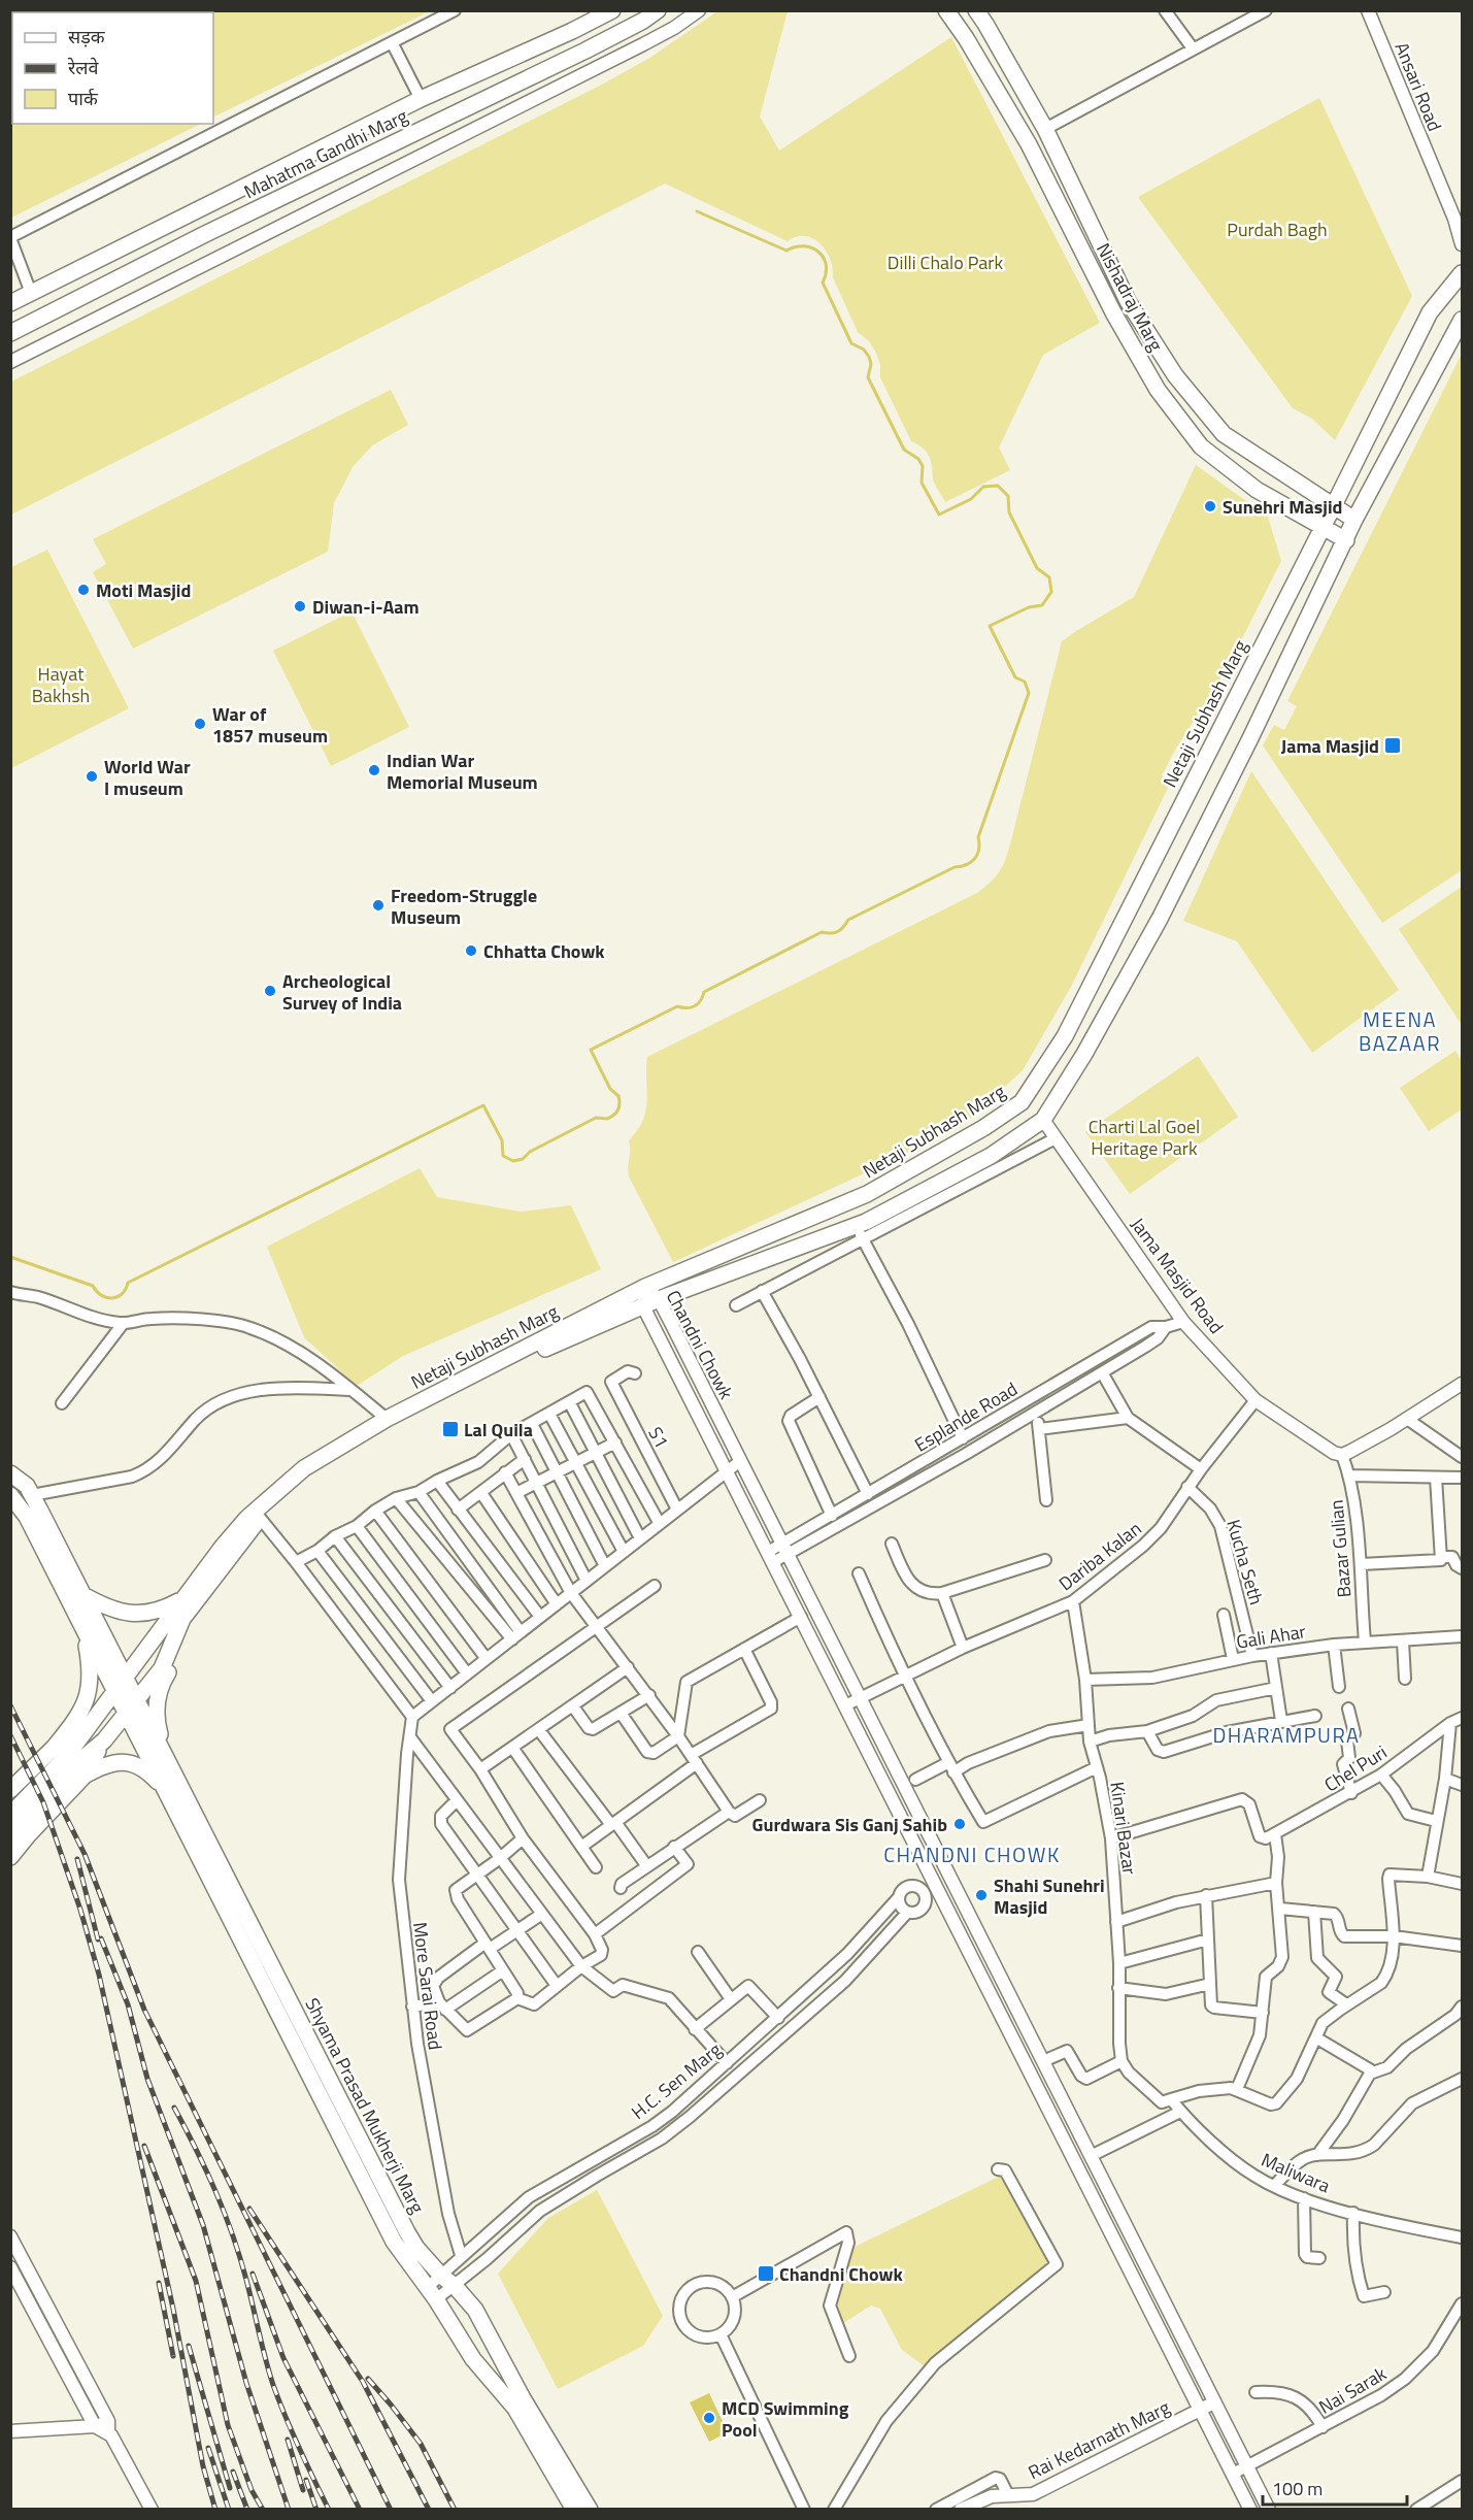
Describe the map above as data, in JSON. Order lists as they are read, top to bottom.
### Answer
{
  "streets": {
    "main road": [
      "Mahatma Gandhi Marg",
      "Nishadraj Marg",
      "Netaji Subhash Marg",
      "Shyama Prasad Mukherji Marg"
    ],
    "street": [
      "Ansari Road",
      "Jama Masjid Road",
      "Chandni Chowk",
      "Esplande Road",
      "S1",
      "Bazar Gulian",
      "Dariba Kalan",
      "Kucha Seth",
      "Gali Ahar",
      "Chel Puri",
      "Kinari Bazar",
      "More Sarai Road",
      "H.C. Sen Marg",
      "Maliwara",
      "Nai Sarak",
      "Rai Kedarnath Marg"
    ]
  },
  "crossings": [
    ["Nishadraj Marg", "Netaji Subhash Marg"],
    ["Netaji Subhash Marg", "Jama Masjid Road"],
    ["Netaji Subhash Marg", "Chandni Chowk"],
    ["Netaji Subhash Marg", "Shyama Prasad Mukherji Marg"],
    ["Jama Masjid Road", "Esplande Road"],
    ["Jama Masjid Road", "Bazar Gulian"],
    ["Jama Masjid Road", "Dariba Kalan"],
    ["Chandni Chowk", "Esplande Road"],
    ["Chandni Chowk", "Dariba Kalan"],
    ["Chandni Chowk", "Nai Sarak"],
    ["Chandni Chowk", "Rai Kedarnath Marg"],
    ["Bazar Gulian", "Gali Ahar"],
    ["Dariba Kalan", "Kucha Seth"],
    ["Dariba Kalan", "Kinari Bazar"],
    ["Kucha Seth", "Gali Ahar"],
    ["Gali Ahar", "Kinari Bazar"],
    ["Chel Puri", "Kinari Bazar"],
    ["Kinari Bazar", "Maliwara"],
    ["More Sarai Road", "H.C. Sen Marg"],
    ["H.C. Sen Marg", "Shyama Prasad Mukherji Marg"]
  ],
  "districts": ["MEENA BAZAAR", "DHARAMPURA", "CHANDNI CHOWK"],
  "parks": [
    "Purdah Bagh",
    "Dilli Chalo Park",
    "Hayat Bakhsh",
    "Charti Lal Goel Heritage Park"
  ],
  "places": {
    "other": [
      "Sunehri Masjid",
      "Moti Masjid",
      "Diwan-i-Aam",
      "War of 1857 museum",
      "Indian War Memorial Museum",
      "World War I museum",
      "Freedom-Struggle Museum",
      "Chhatta Chowk",
      "Archeological Survey of India",
      "Gurdwara Sis Ganj Sahib",
      "Shahi Sunehri Masjid",
      "MCD Swimming Pool"
    ],
    "transit": ["Jama Masjid", "Lal Quila", "Chandni Chowk"]
  },
  "legend": ["सड़क", "रेलवे", "पार्क"],
  "scale_bar": "100 m"
}
